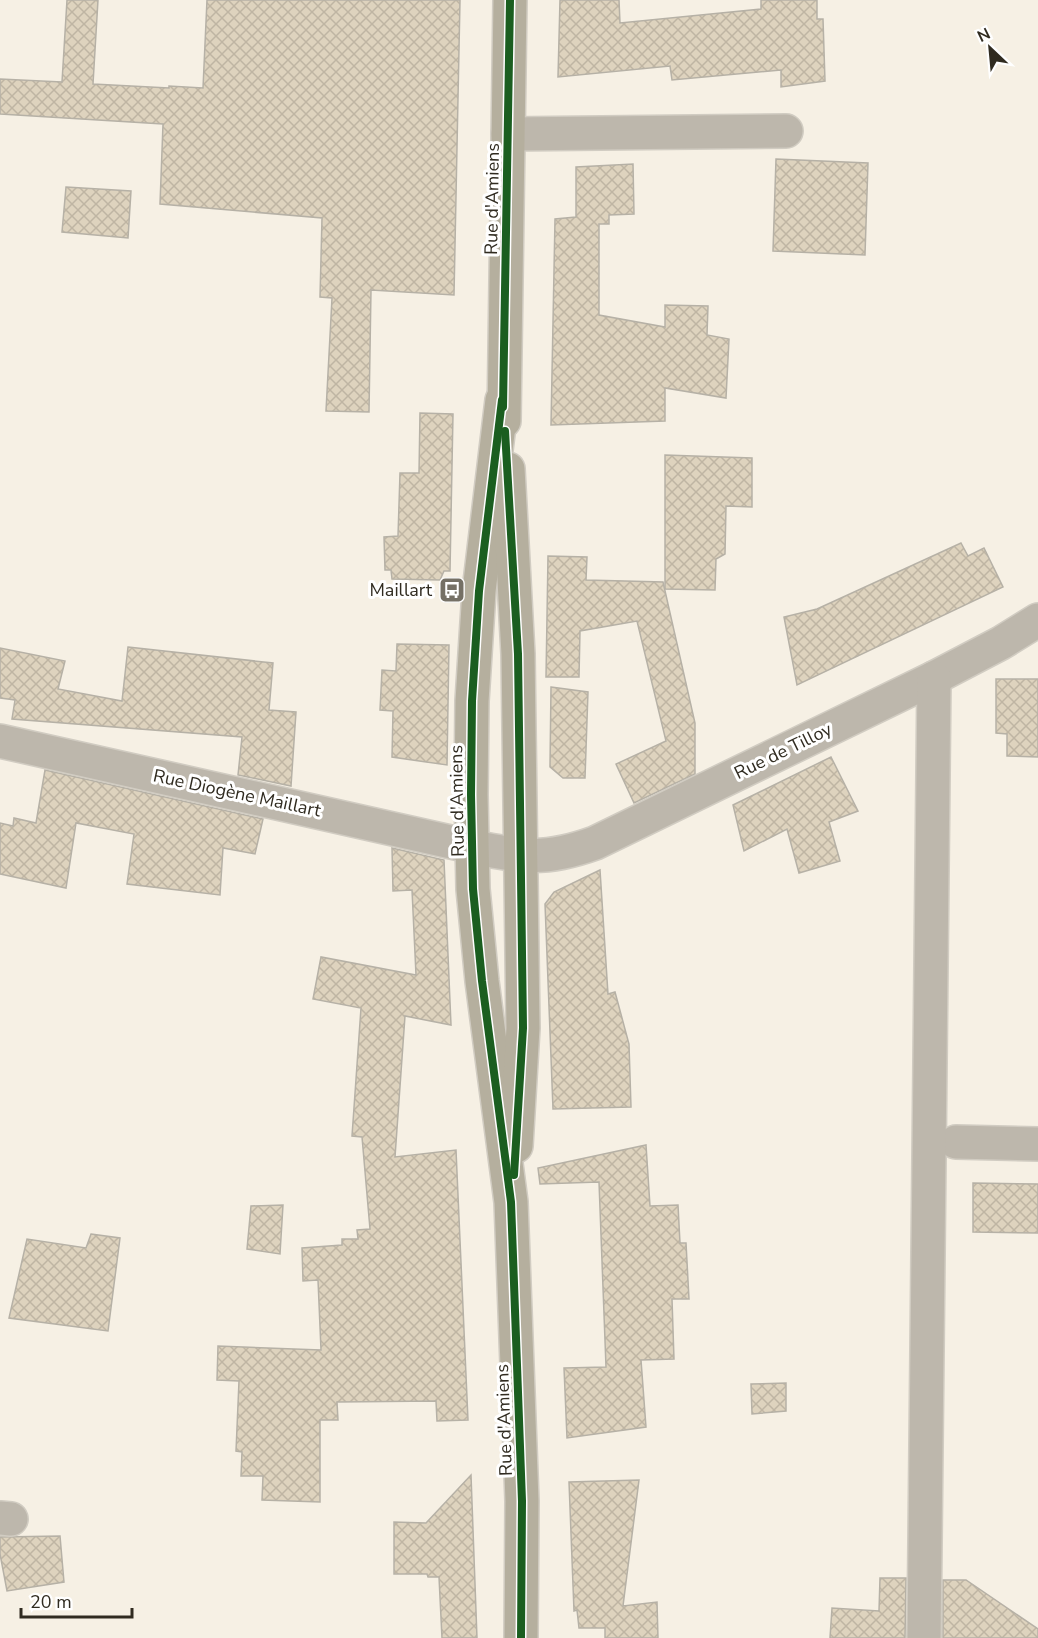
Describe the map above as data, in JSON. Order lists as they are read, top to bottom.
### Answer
{
  "streets": {
    "main road": ["Rue d'Amiens"],
    "street": ["Rue de Tilloy", "Rue Diogène Maillart"]
  },
  "crossings": [
    ["Rue d'Amiens", "Rue de Tilloy"],
    ["Rue d'Amiens", "Rue Diogène Maillart"],
    ["Rue de Tilloy", "Rue Diogène Maillart"]
  ],
  "places": {
    "bus stop": ["Maillart"]
  },
  "scale_bar": "20 m",
  "north": "top left"
}
